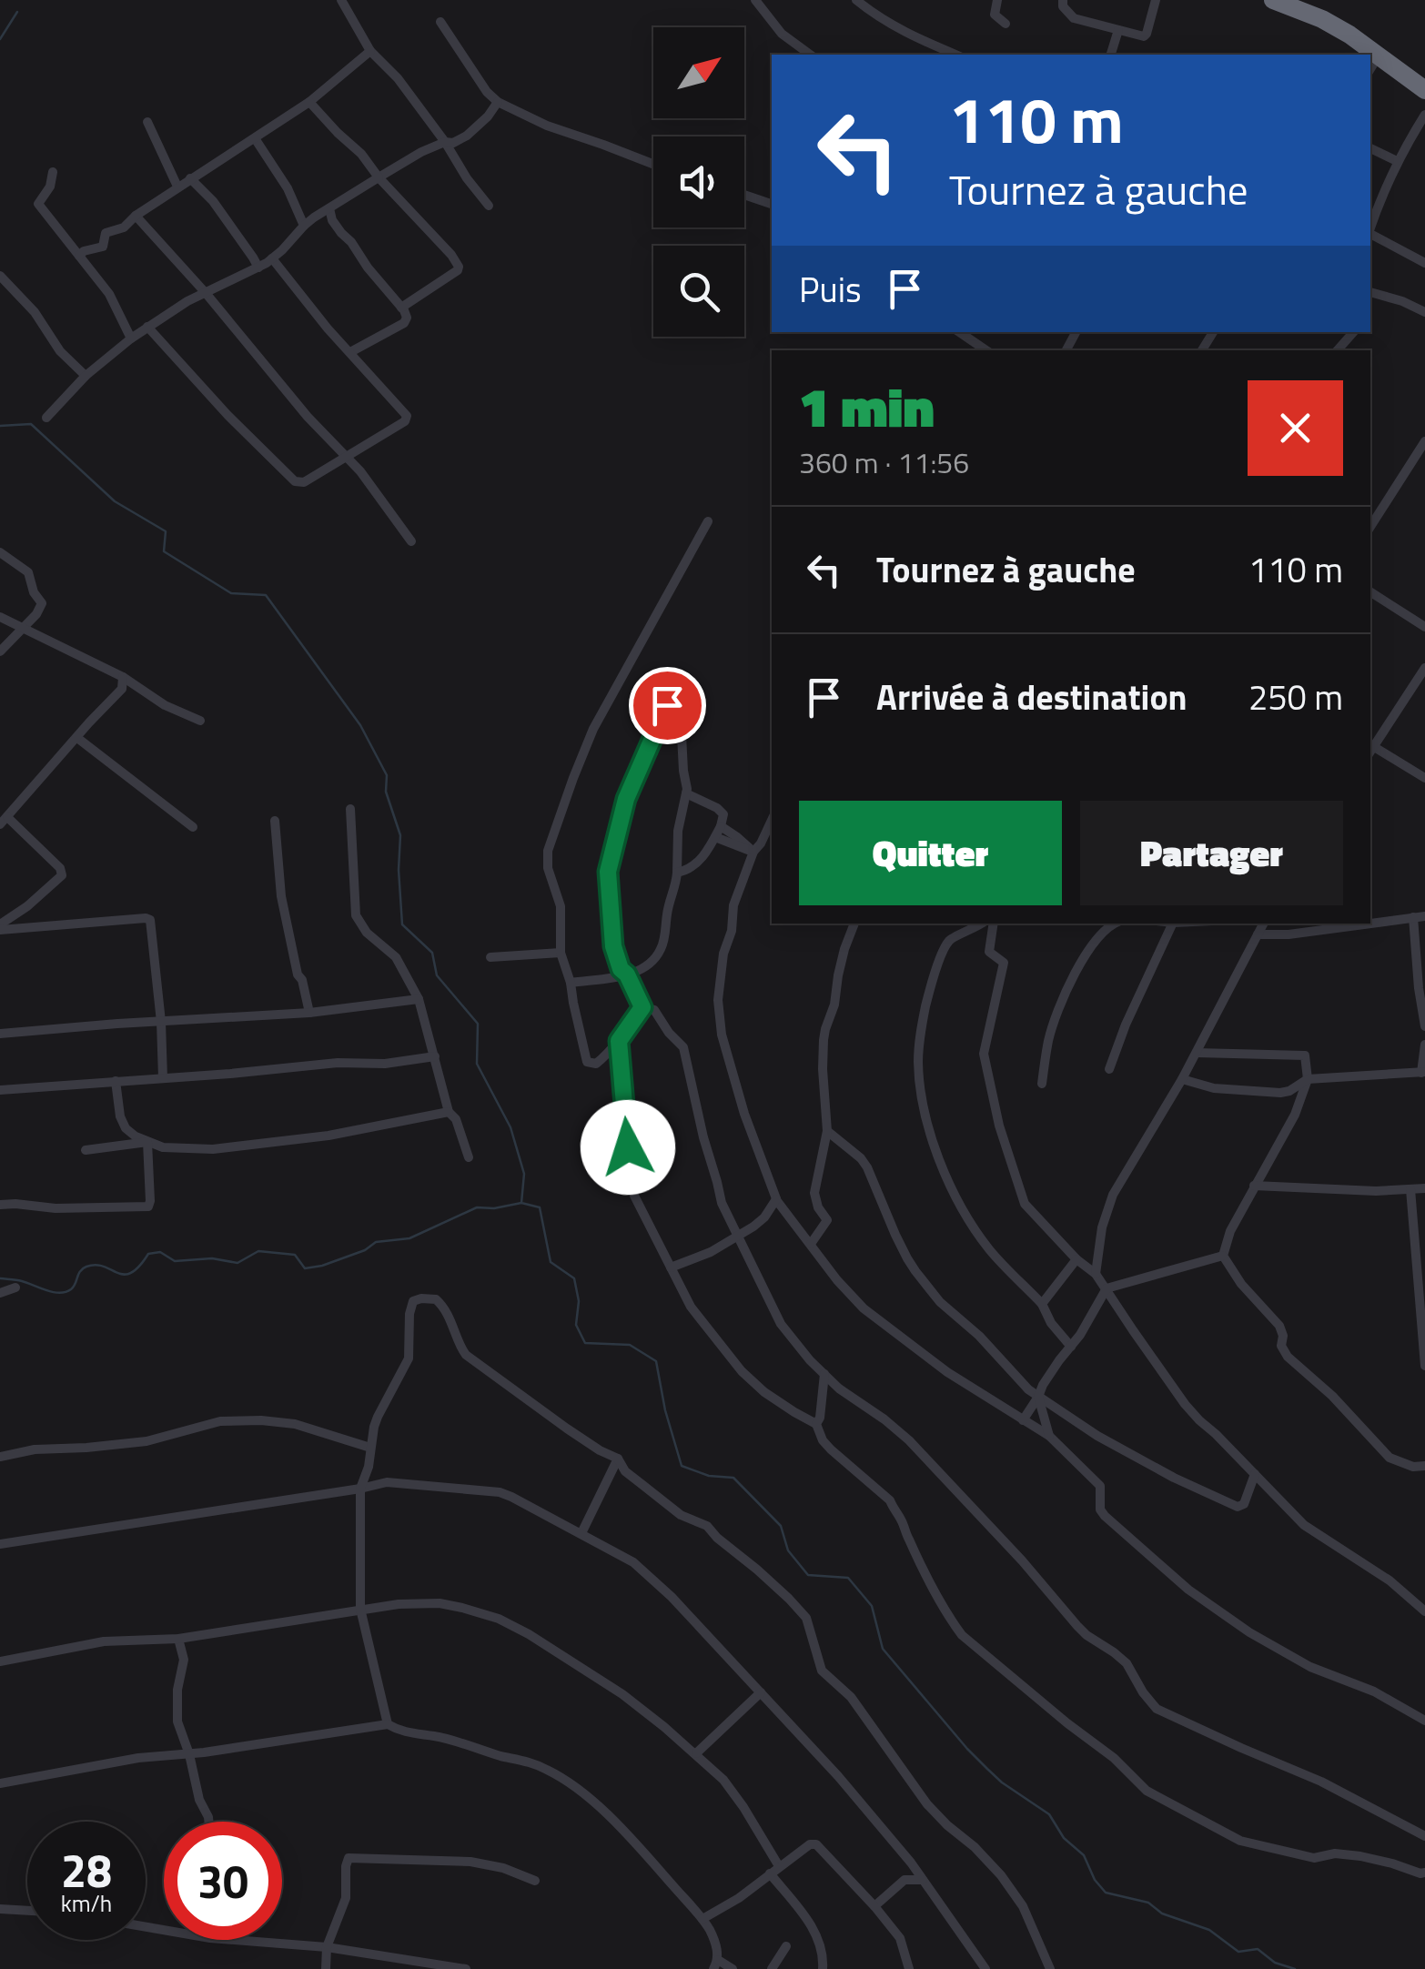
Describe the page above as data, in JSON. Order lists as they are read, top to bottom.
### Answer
{
  "north": "top right",
  "page": {
    "turn": ["110 m", "Tournez à gauche"],
    "then": "Puis",
    "heading": ["1 min", "360 m · 11:56"],
    "list": [
      {
        "name": "Tournez à gauche",
        "value": "110 m"
      },
      {
        "name": "Arrivée à destination",
        "value": "250 m"
      }
    ],
    "buttons": ["Quitter", "Partager"],
    "speed": "28 km/h",
    "limit": "30"
  }
}
